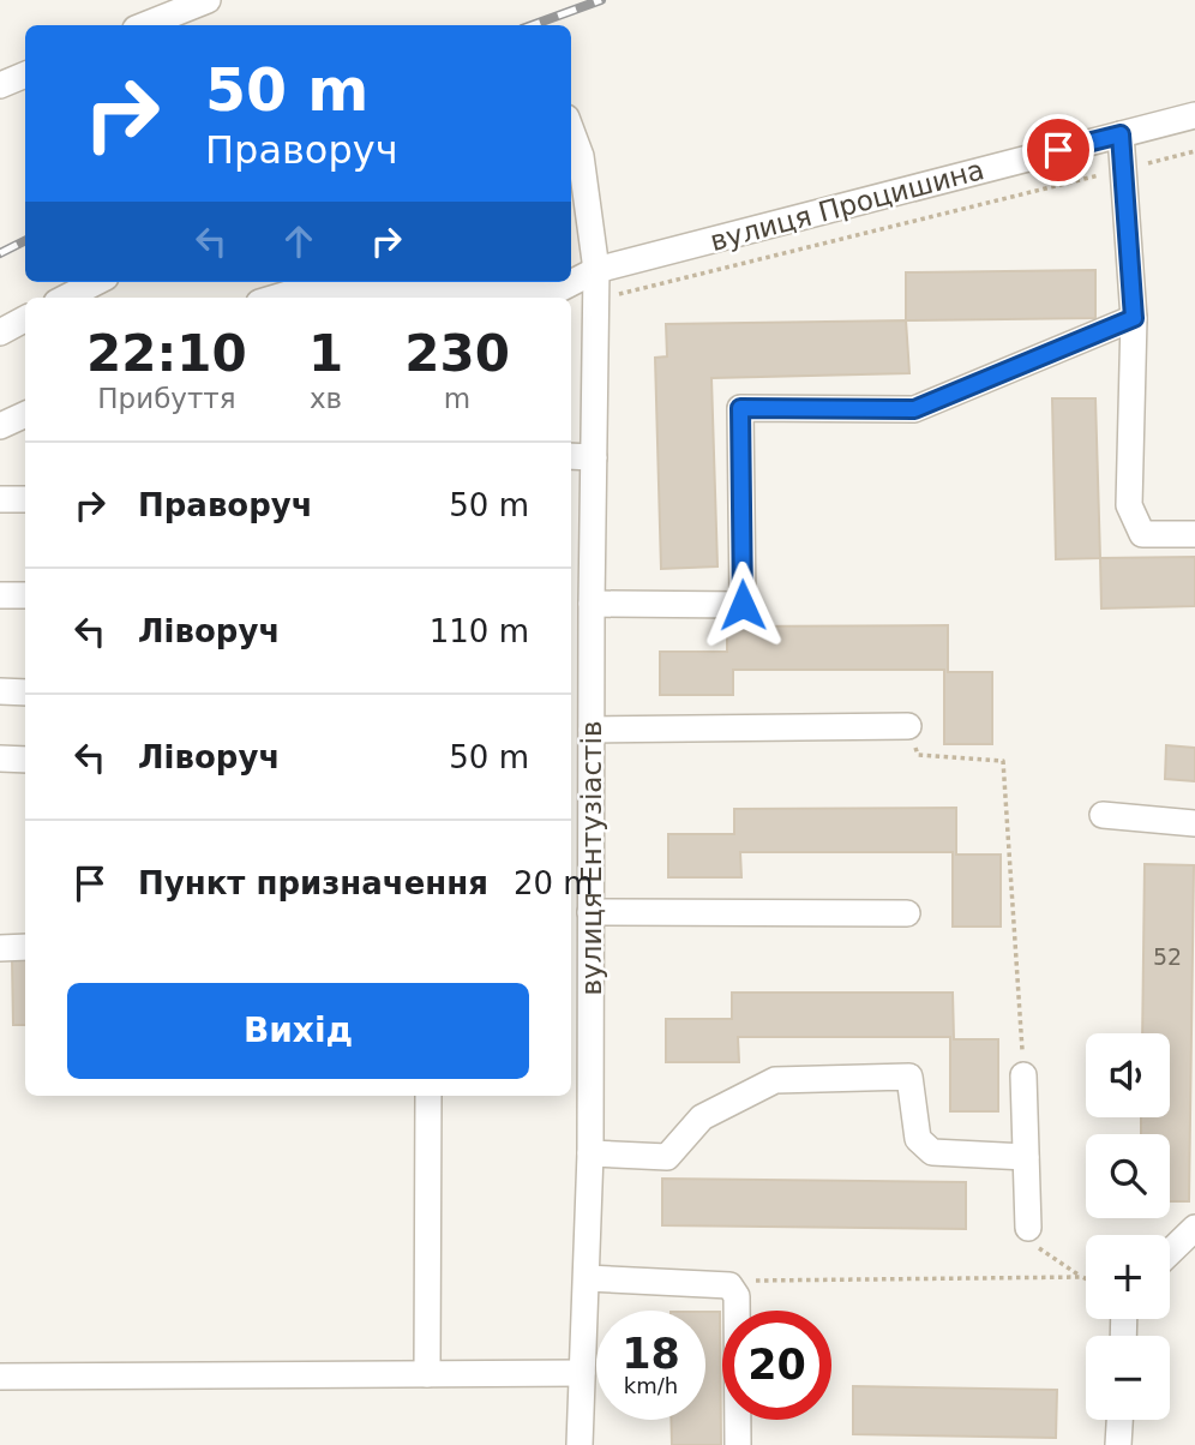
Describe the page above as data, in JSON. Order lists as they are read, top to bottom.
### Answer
{
  "streets": {
    "street": ["вулиця Процишина", "вулиця Ентузіастів"]
  },
  "crossings": [
    ["вулиця Процишина", "вулиця Ентузіастів"]
  ],
  "house_numbers": ["52"],
  "page": {
    "turn": ["50 m", "Праворуч"],
    "eta": [
      "22:10",
      "Прибуття",
      "1",
      "хв",
      "230",
      "m"
    ],
    "list": [
      {
        "name": "Праворуч",
        "value": "50 m"
      },
      {
        "name": "Ліворуч",
        "value": "110 m"
      },
      {
        "name": "Ліворуч",
        "value": "50 m"
      },
      {
        "name": "Пункт призначення",
        "value": "20 m"
      }
    ],
    "buttons": "Вихід",
    "map_buttons": ["+", "−"],
    "speed": "18 km/h",
    "limit": "20"
  }
}
